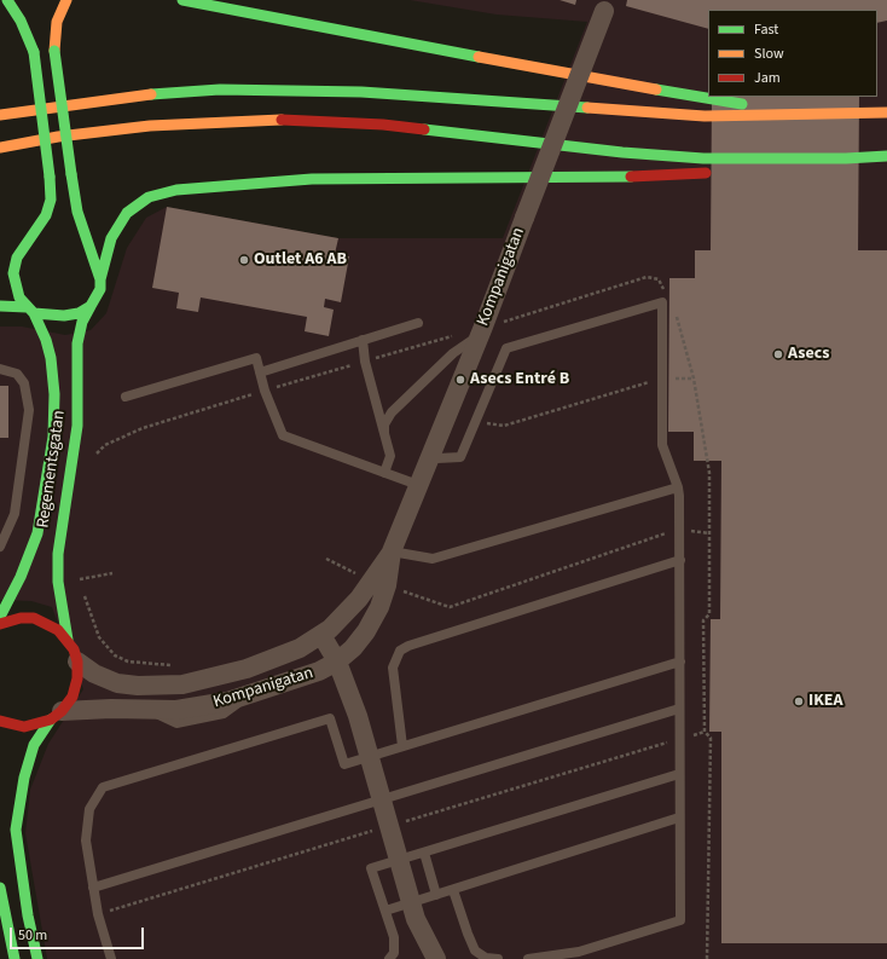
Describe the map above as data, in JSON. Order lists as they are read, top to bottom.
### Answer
{
  "streets": {
    "main road": ["Regementsgatan"],
    "street": ["Kompanigatan"]
  },
  "places": [
    "Outlet A6 AB",
    "Asecs",
    "Asecs Entré B",
    "IKEA"
  ],
  "legend": ["Fast", "Slow", "Jam"],
  "scale_bar": "50 m"
}
